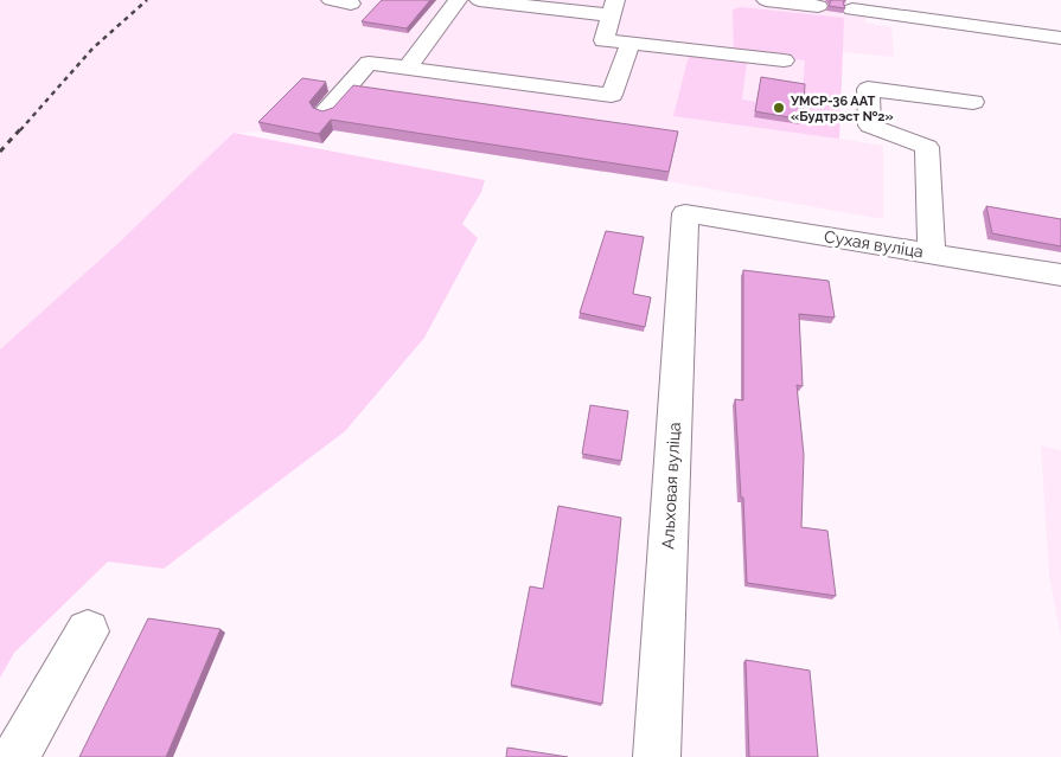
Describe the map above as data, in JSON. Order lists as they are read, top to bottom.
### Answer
{
  "streets": {
    "street": ["Сухая вуліца", "Альховая вуліца"]
  },
  "crossings": [
    ["Сухая вуліца", "Альховая вуліца"]
  ],
  "places": ["УМСР-36 ААТ «Будтрэст №2»"]
}
